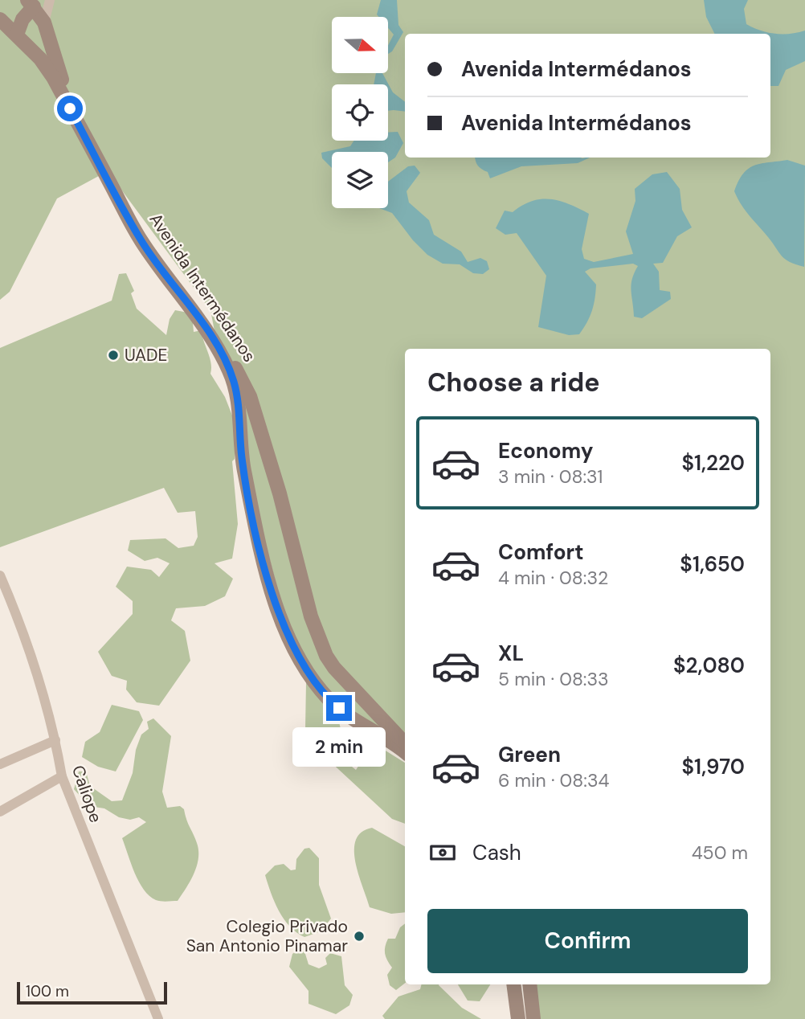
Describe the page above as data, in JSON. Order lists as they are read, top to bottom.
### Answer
{
  "streets": {
    "main road": ["Avenida Intermédanos"],
    "street": ["Caliope"]
  },
  "places": ["UADE", "Colegio Privado San Antonio Pinamar"],
  "scale_bar": "100 m",
  "north": "right",
  "page": {
    "banner": ["Avenida Intermédanos", "Avenida Intermédanos"],
    "heading": "Choose a ride",
    "list": [
      {
        "name": "Economy",
        "note": "3 min · 08:31",
        "value": "$1,220"
      },
      {
        "name": "Comfort",
        "note": "4 min · 08:32",
        "value": "$1,650"
      },
      {
        "name": "XL",
        "note": "5 min · 08:33",
        "value": "$2,080"
      },
      {
        "name": "Green",
        "note": "6 min · 08:34",
        "value": "$1,970"
      }
    ],
    "bubble": "2 min",
    "pay": ["Cash", "450 m"],
    "buttons": "Confirm",
    "scale": "100 m"
  }
}
